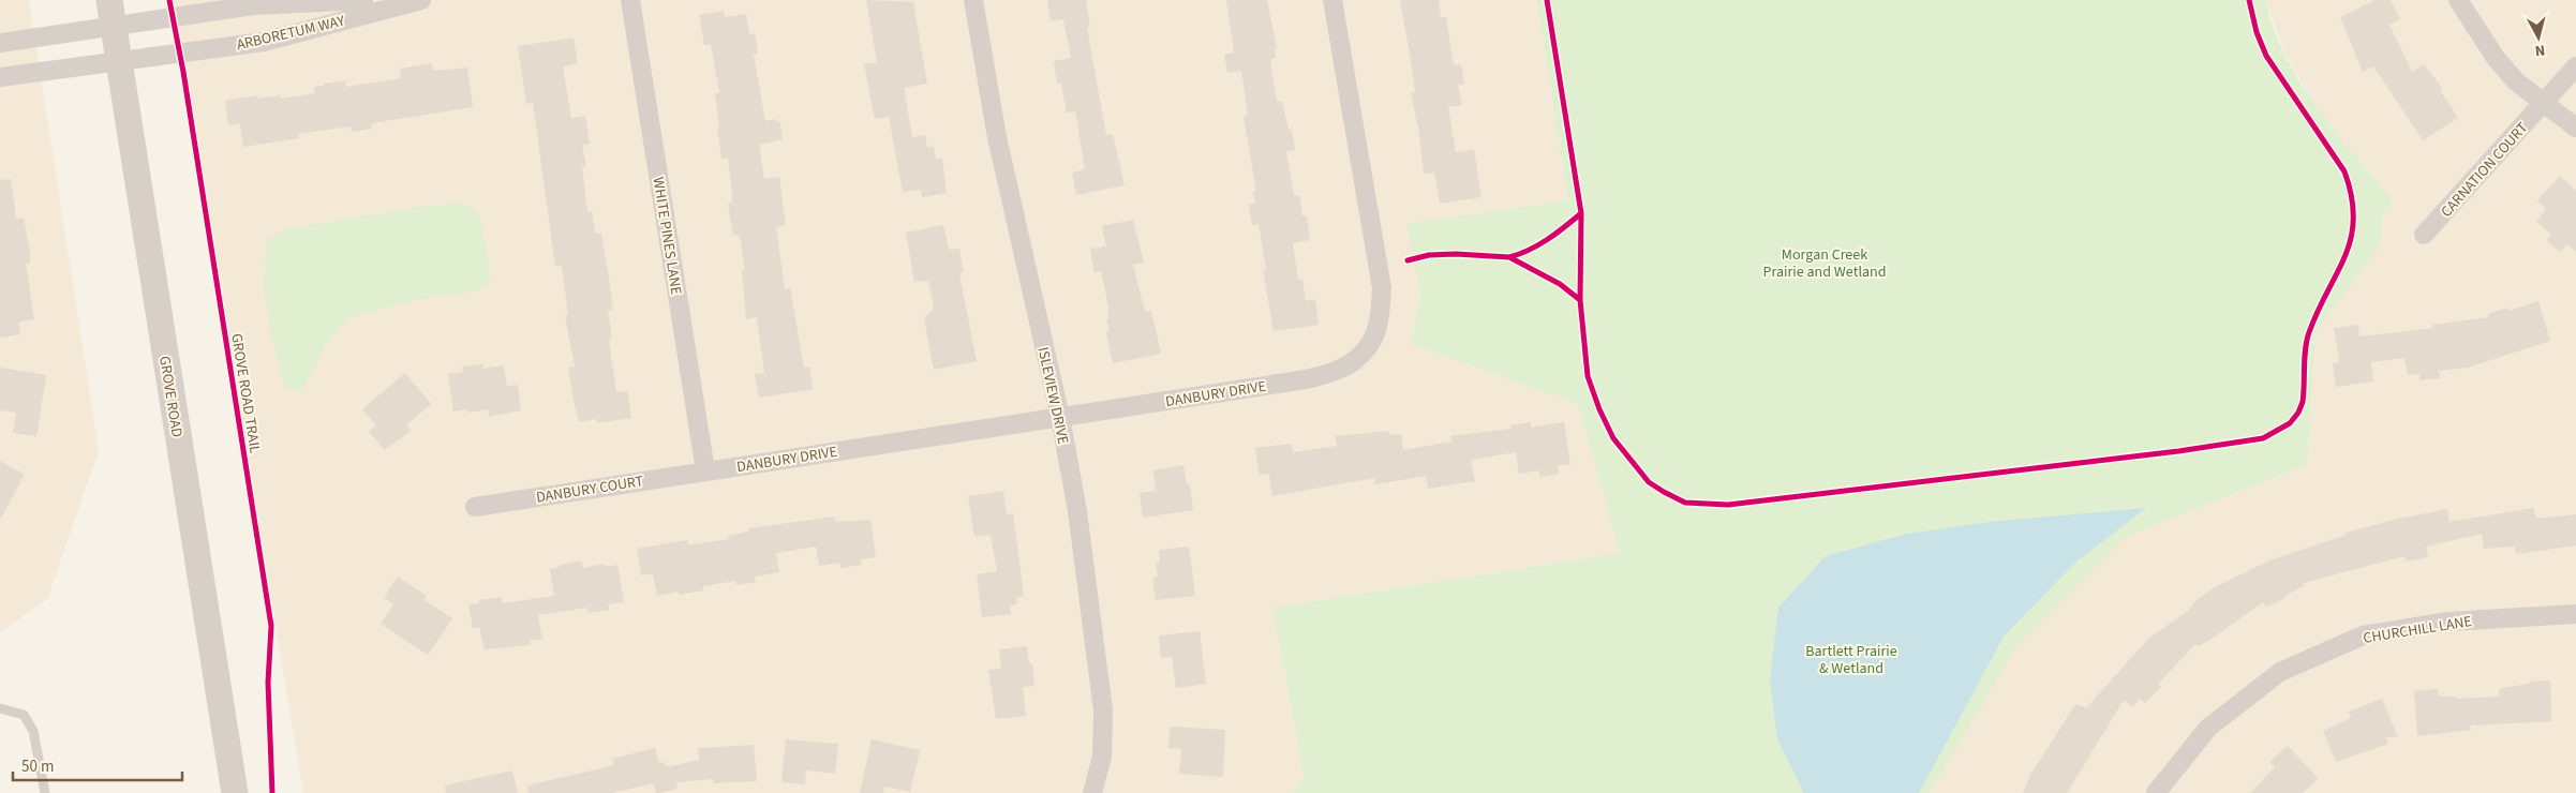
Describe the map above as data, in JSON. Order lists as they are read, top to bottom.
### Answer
{
  "streets": {
    "street": [
      "ARBORETUM WAY",
      "CARNATION COURT",
      "WHITE PINES LANE",
      "DANBURY DRIVE",
      "ISLEVIEW DRIVE",
      "GROVE ROAD",
      "DANBURY COURT",
      "CHURCHILL LANE"
    ],
    "cycle path": ["GROVE ROAD TRAIL"]
  },
  "crossings": [
    ["ARBORETUM WAY", "GROVE ROAD"],
    ["WHITE PINES LANE", "DANBURY DRIVE"],
    ["WHITE PINES LANE", "DANBURY COURT"],
    ["DANBURY DRIVE", "ISLEVIEW DRIVE"],
    ["DANBURY DRIVE", "DANBURY COURT"]
  ],
  "parks": ["Morgan Creek Prairie and Wetland", "Bartlett Prairie & Wetland"],
  "scale_bar": "50 m",
  "north": "bottom"
}
